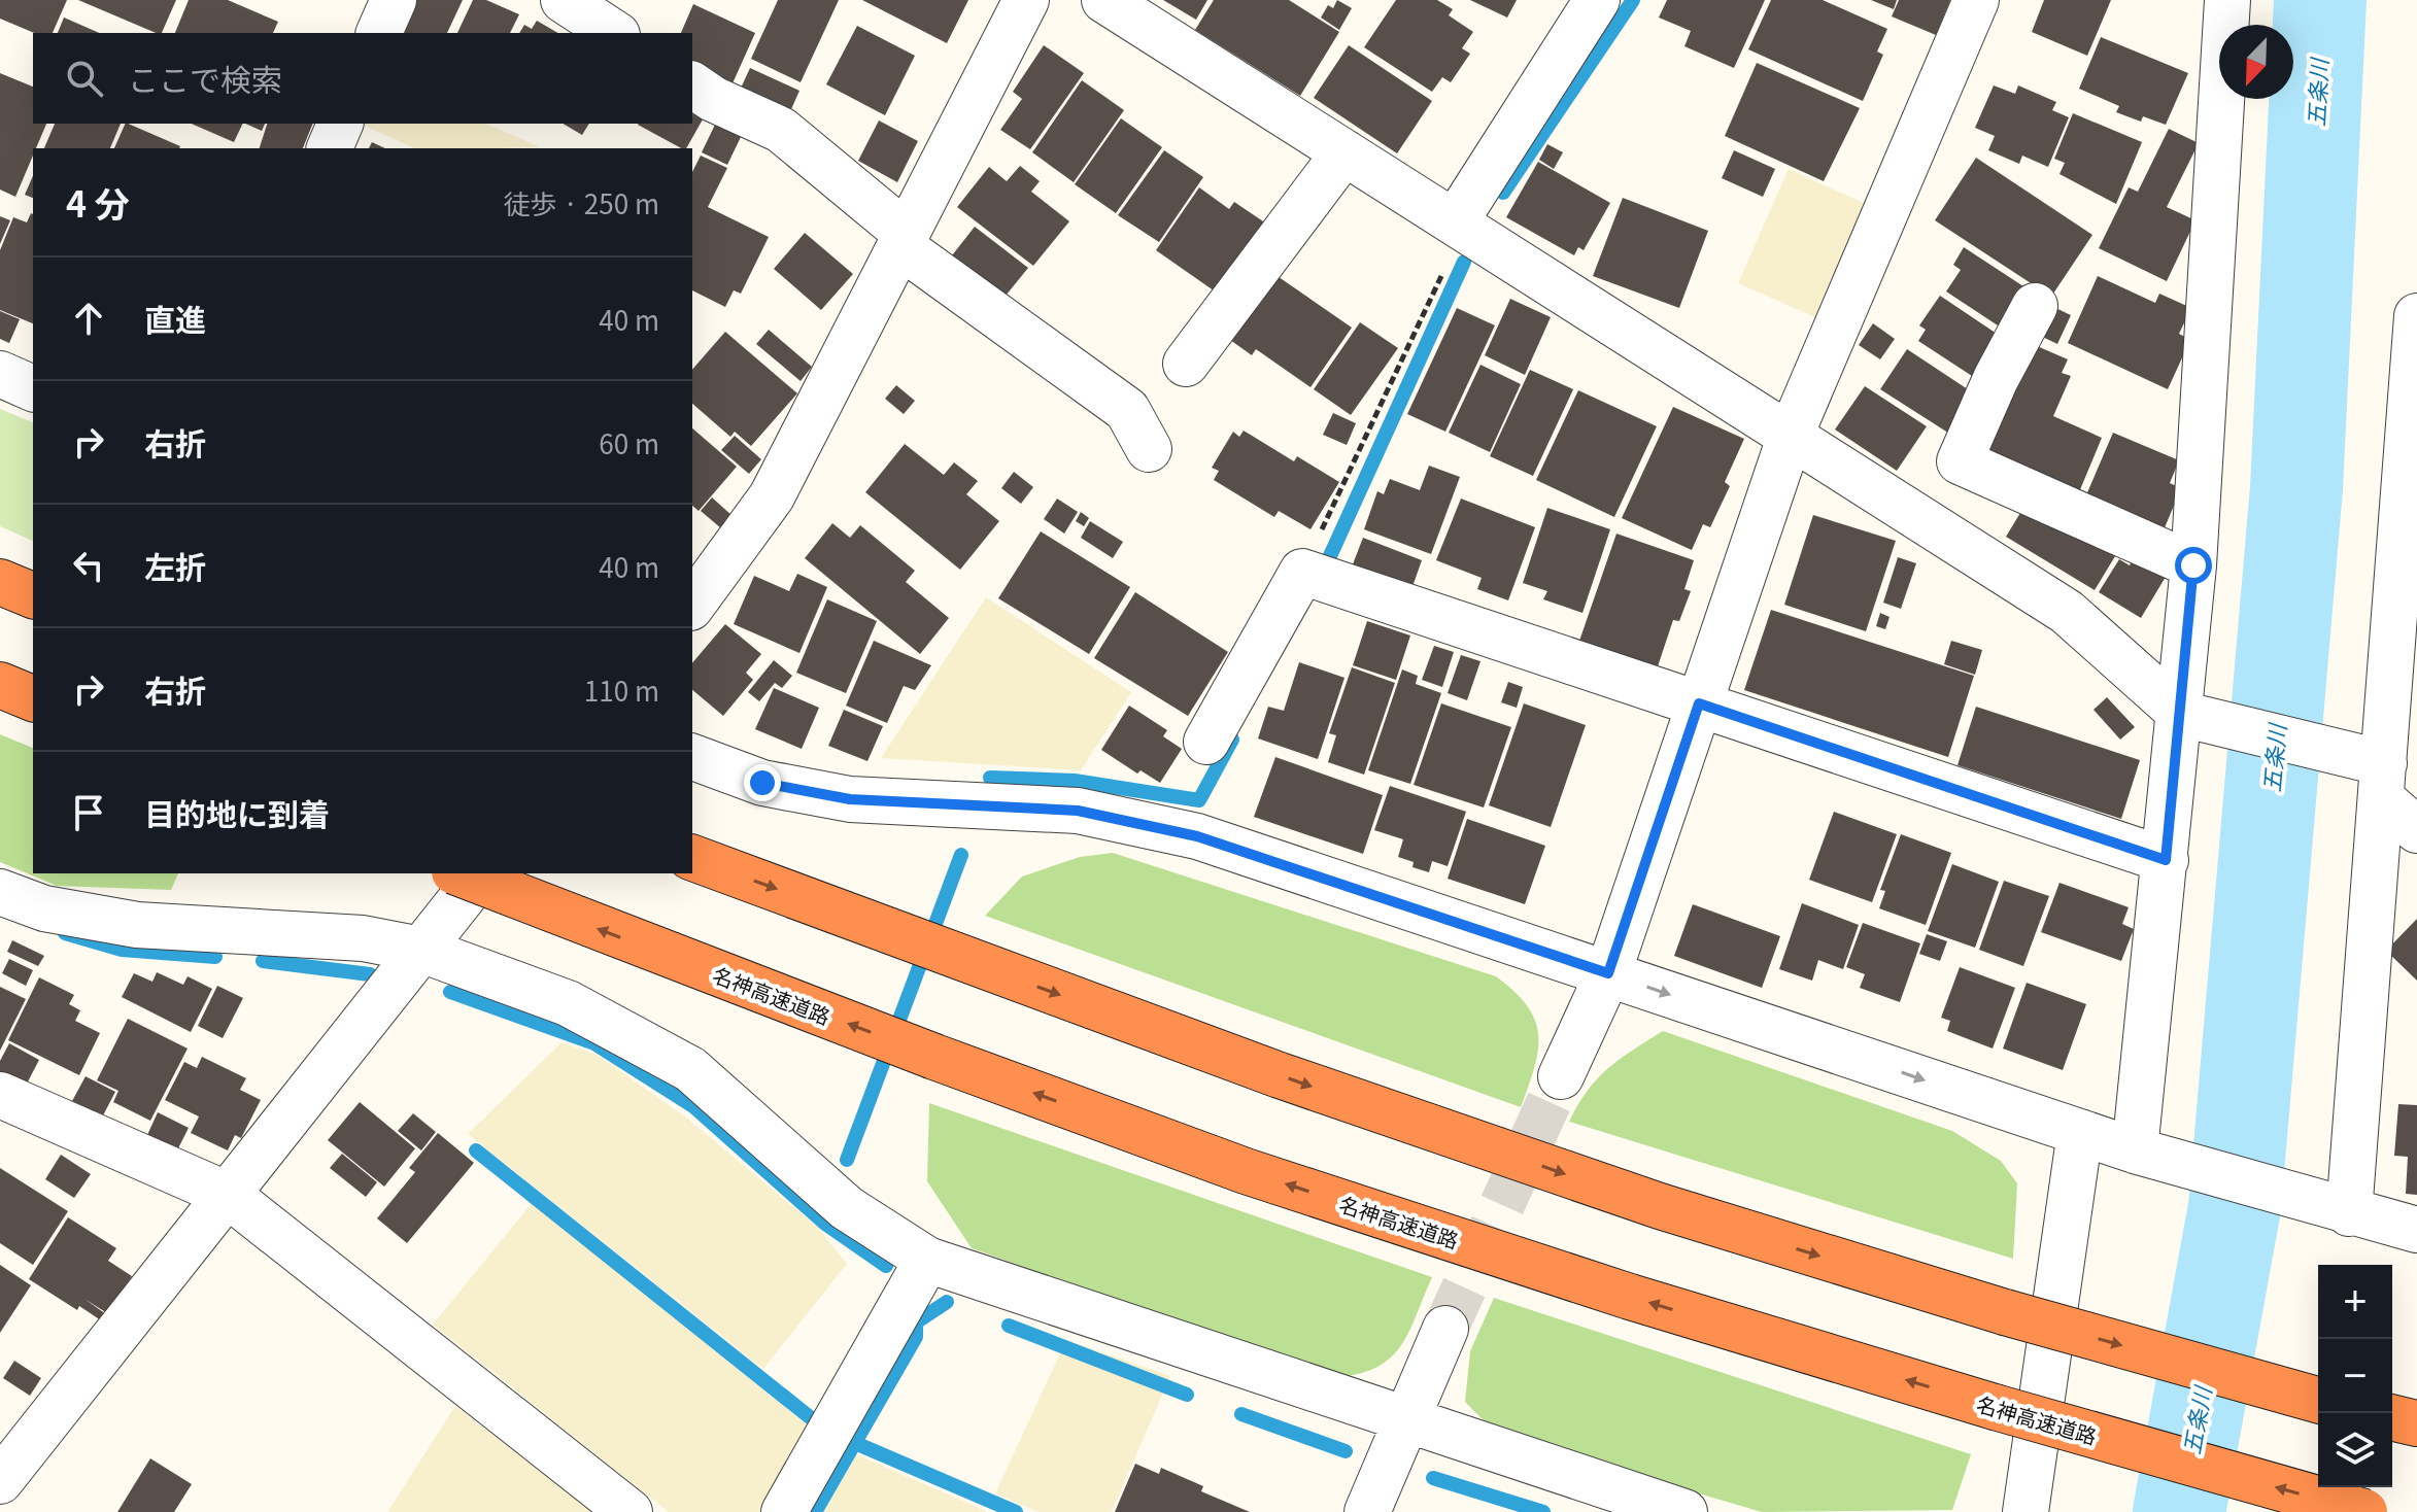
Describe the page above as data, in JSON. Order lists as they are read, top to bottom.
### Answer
{
  "streets": {
    "highway": ["名神高速道路"]
  },
  "water": ["五条川"],
  "north": "bottom left",
  "page": {
    "search": "ここで検索",
    "heading": ["4 分", "徒歩 · 250 m"],
    "list": [
      ["直進", "40 m"],
      ["右折", "60 m"],
      ["左折", "40 m"],
      ["右折", "110 m"],
      "目的地に到着"
    ],
    "map_buttons": ["+", "−"]
  }
}
